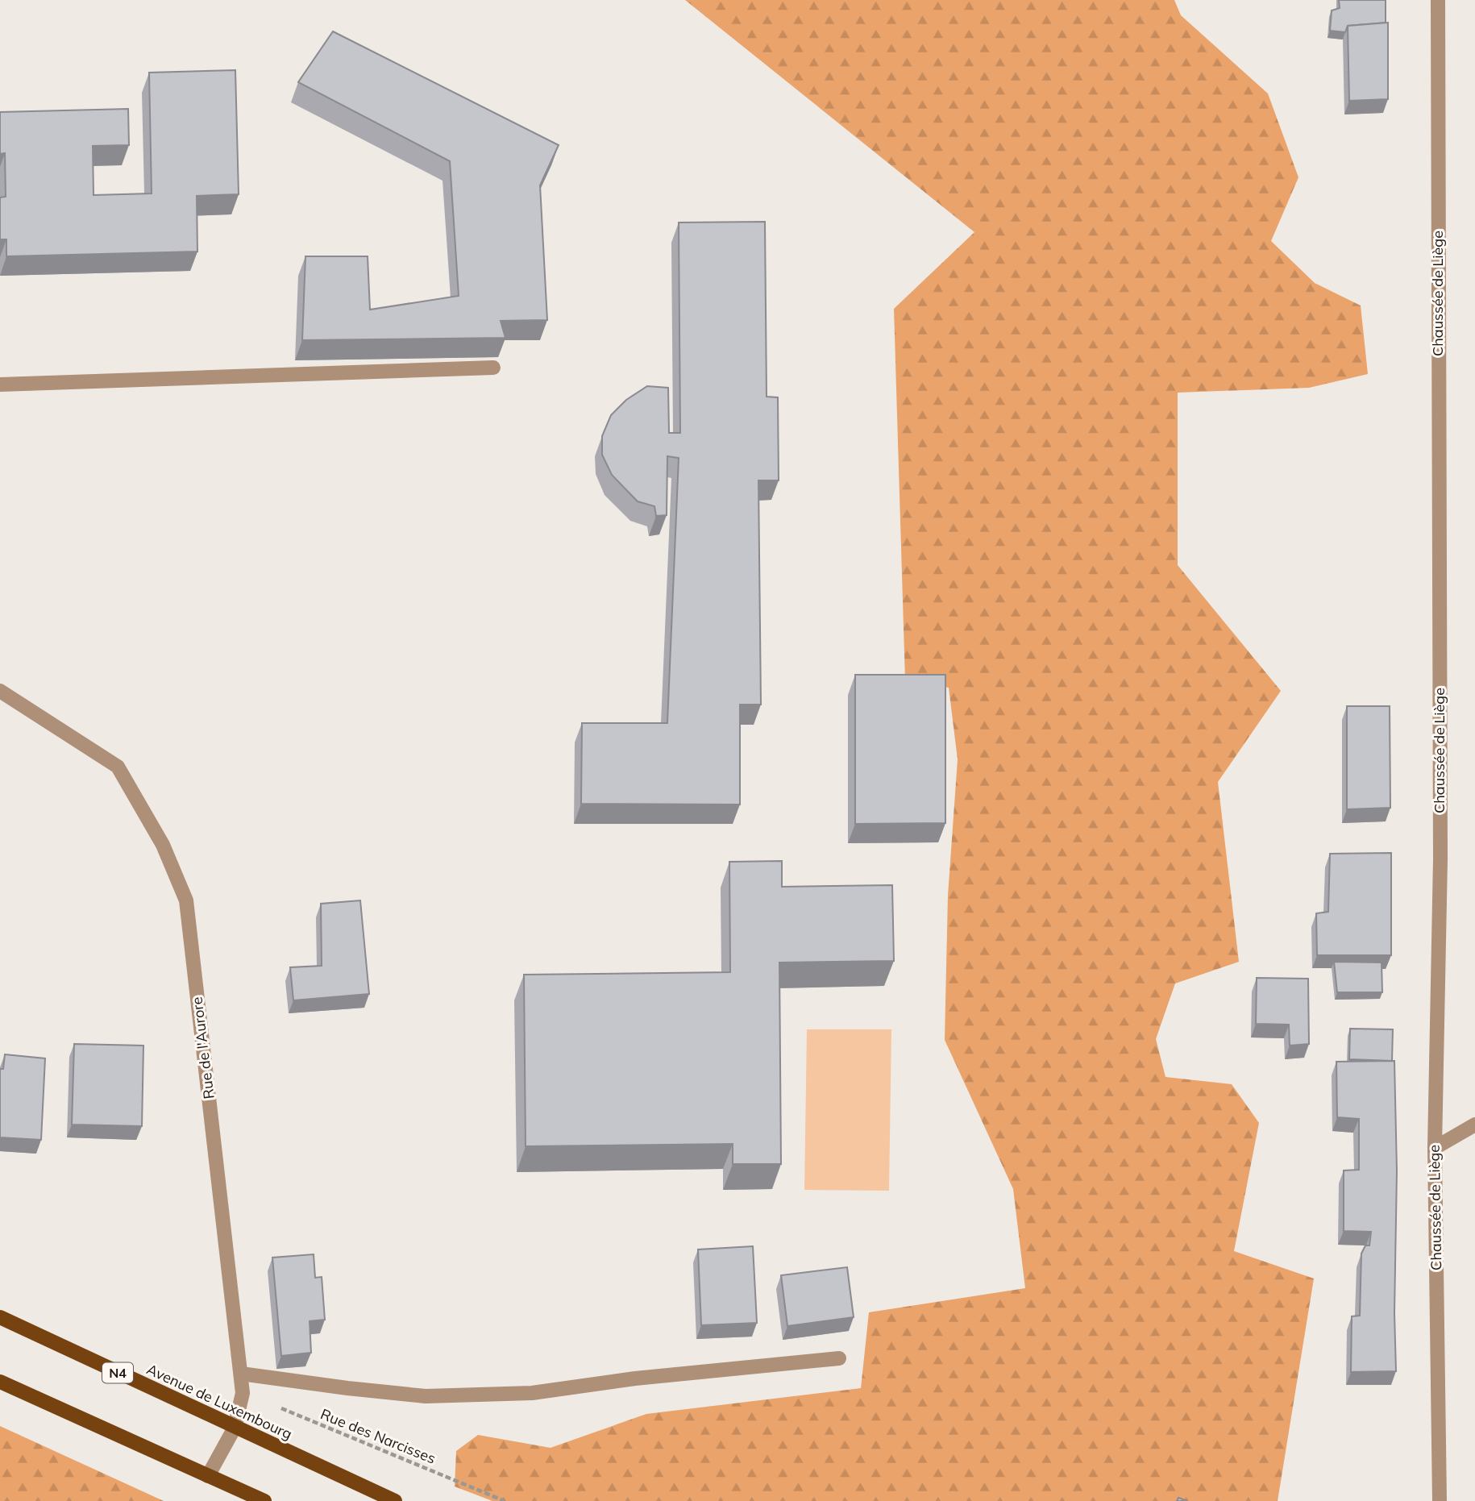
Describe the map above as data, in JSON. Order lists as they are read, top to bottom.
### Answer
{
  "streets": {
    "main road": ["N4", "Avenue de Luxembourg"],
    "street": ["Chaussée de Liège", "Rue de l'Aurore"],
    "path": ["Rue des Narcisses"]
  },
  "crossings": [
    ["Rue de l'Aurore", "Avenue de Luxembourg"],
    ["Rue de l'Aurore", "Rue des Narcisses"]
  ]
}
